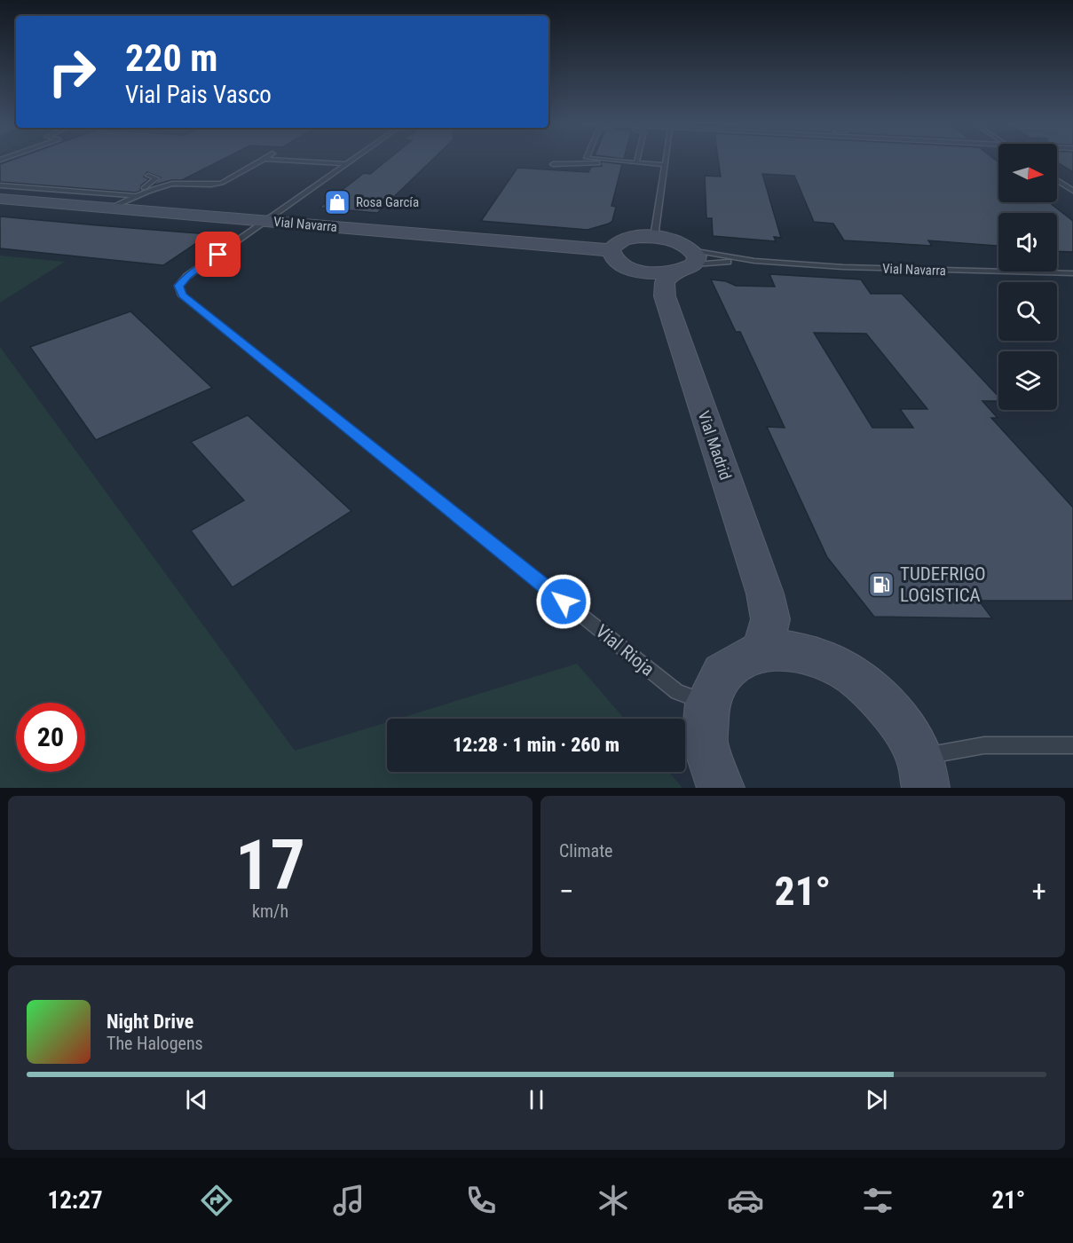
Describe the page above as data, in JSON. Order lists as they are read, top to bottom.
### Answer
{
  "streets": {
    "street": ["Vial Navarra", "Vial Madrid"],
    "lane": ["Vial Rioja"]
  },
  "crossings": [
    ["Vial Navarra", "Vial Madrid"],
    ["Vial Navarra", "Vial Rioja"]
  ],
  "places": {
    "shop": ["Rosa García"],
    "fuel station": ["TUDEFRIGO LOGISTICA"]
  },
  "north": "right",
  "page": {
    "turn": ["220 m", "Vial Pais Vasco"],
    "limit": "20",
    "trip": "12:28 · 1 min · 260 m",
    "tile": [
      ["17", "km/h"],
      "Climate"
    ],
    "heat": ["−", "21°", "+"],
    "song": ["Night Drive", "The Halogens"],
    "tabs": ["12:27", "21°"]
  }
}
